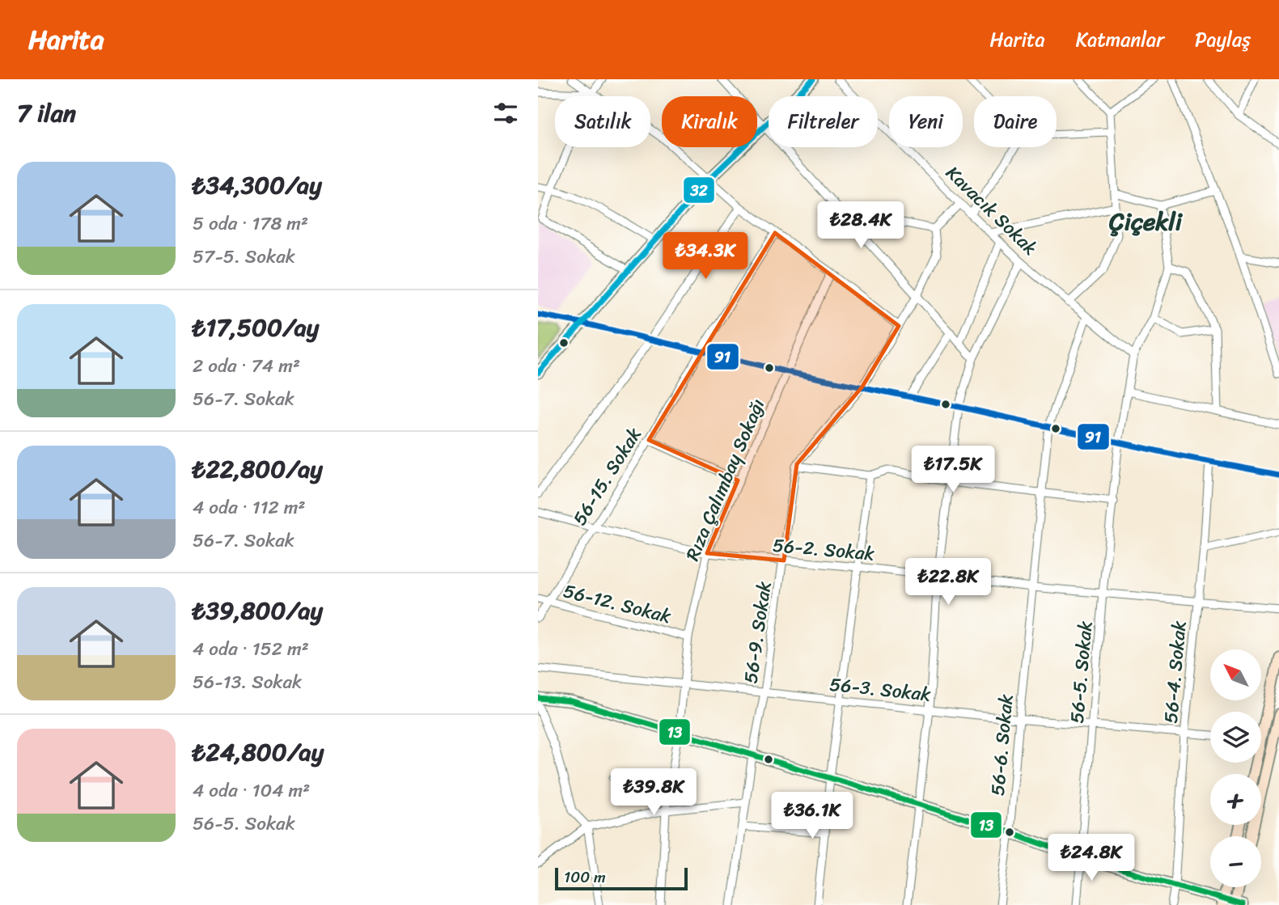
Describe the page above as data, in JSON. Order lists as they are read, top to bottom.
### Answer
{
  "streets": {
    "street": [
      "Kavacık Sokak",
      "56-15. Sokak",
      "Rıza Çalımbay Sokağı",
      "56-2. Sokak",
      "56-12. Sokak",
      "56-9. Sokak",
      "56-5. Sokak",
      "56-4. Sokak",
      "56-3. Sokak",
      "56-6. Sokak"
    ]
  },
  "crossings": [
    ["Kavacık Sokak", "56-5. Sokak"],
    ["Kavacık Sokak", "56-6. Sokak"],
    ["56-15. Sokak", "56-2. Sokak"],
    ["56-15. Sokak", "56-12. Sokak"],
    ["Rıza Çalımbay Sokağı", "56-2. Sokak"],
    ["Rıza Çalımbay Sokağı", "56-12. Sokak"],
    ["Rıza Çalımbay Sokağı", "56-3. Sokak"],
    ["56-2. Sokak", "56-9. Sokak"],
    ["56-2. Sokak", "56-5. Sokak"],
    ["56-2. Sokak", "56-4. Sokak"],
    ["56-2. Sokak", "56-6. Sokak"],
    ["56-9. Sokak", "56-3. Sokak"],
    ["56-5. Sokak", "56-3. Sokak"],
    ["56-4. Sokak", "56-3. Sokak"],
    ["56-3. Sokak", "56-6. Sokak"]
  ],
  "districts": ["Çiçekli"],
  "lines": ["transit line 32", "transit line 91", "transit line 13"],
  "scale_bar": "100 m",
  "north": "top left",
  "page": {
    "header": "Harita",
    "nav": ["Harita", "Katmanlar", "Paylaş"],
    "heading": "7 ilan",
    "chip": [
      "Satılık",
      "Kiralık",
      "Filtreler",
      "Yeni",
      "Daire"
    ],
    "list": [
      {
        "name": "₺34,300/ay",
        "note": "5 oda · 178 m² · 57-5. Sokak"
      },
      {
        "name": "₺17,500/ay",
        "note": "2 oda · 74 m² · 56-7. Sokak"
      },
      {
        "name": "₺22,800/ay",
        "note": "4 oda · 112 m² · 56-7. Sokak"
      },
      {
        "name": "₺39,800/ay",
        "note": "4 oda · 152 m² · 56-13. Sokak"
      },
      {
        "name": "₺24,800/ay",
        "note": "4 oda · 104 m² · 56-5. Sokak"
      }
    ],
    "price": [
      "₺28.4K",
      "₺34.3K",
      "₺17.5K",
      "₺22.8K",
      "₺39.8K",
      "₺36.1K",
      "₺24.8K"
    ],
    "map_buttons": ["+", "−"],
    "scale": "100 m"
  }
}
